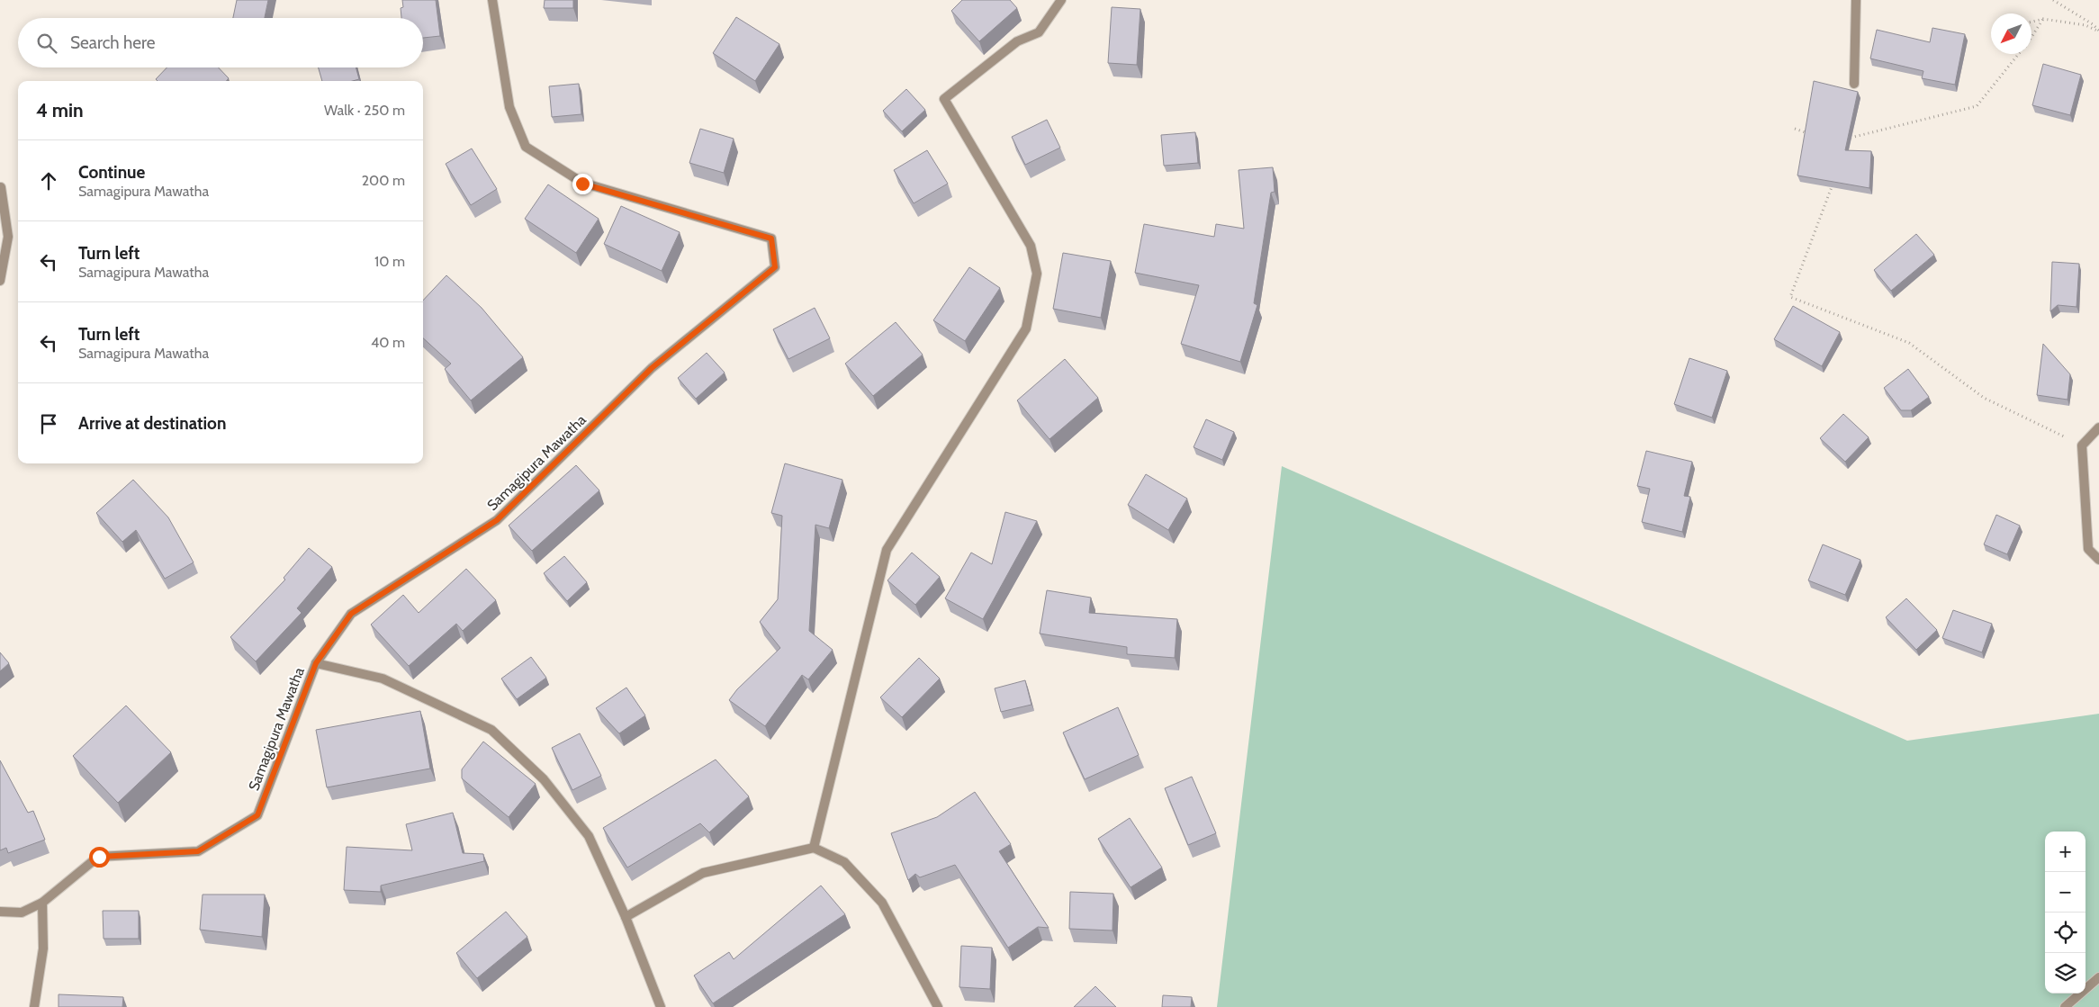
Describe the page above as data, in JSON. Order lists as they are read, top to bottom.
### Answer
{
  "streets": {
    "street": ["Samagipura Mawatha"]
  },
  "north": "bottom left",
  "page": {
    "search": "Search here",
    "heading": ["4 min", "Walk · 250 m"],
    "list": [
      ["Continue", "Samagipura Mawatha", "200 m"],
      ["Turn left", "Samagipura Mawatha", "10 m"],
      ["Turn left", "Samagipura Mawatha", "40 m"],
      "Arrive at destination"
    ],
    "map_buttons": ["+", "−"]
  }
}
